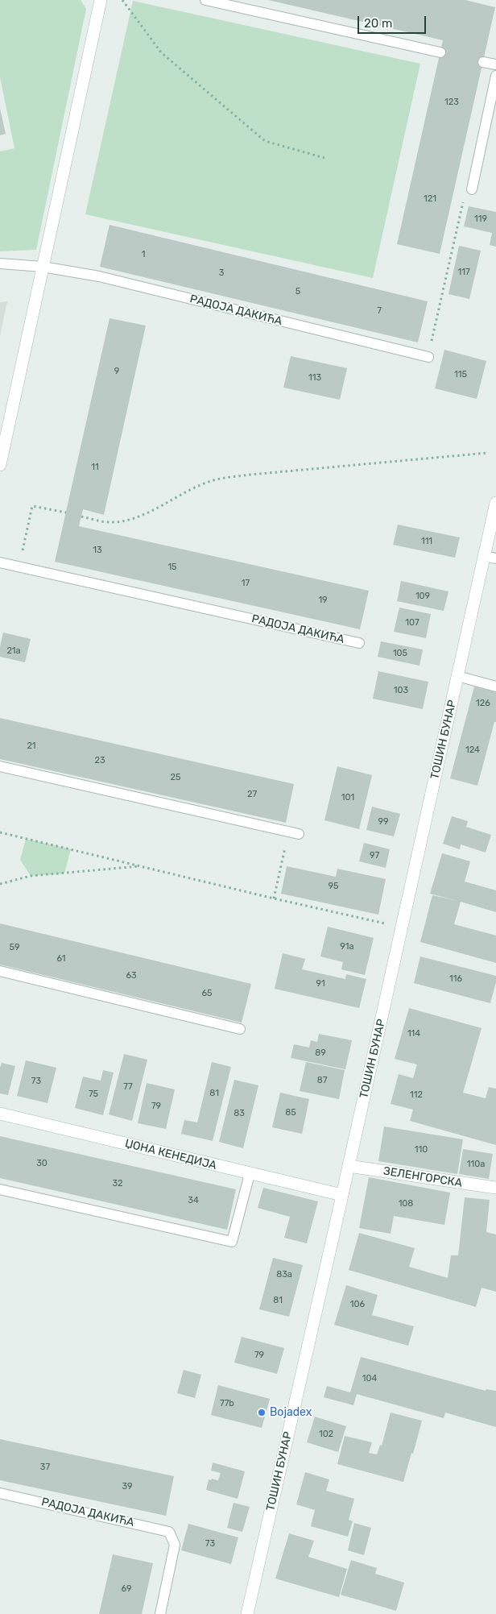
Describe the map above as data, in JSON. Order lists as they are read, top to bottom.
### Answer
{
  "streets": {
    "main road": ["ТОШИН БУНАР", "ЏОНА КЕНЕДИЈА", "ЗЕЛЕНГОРСКА"],
    "lane": ["РАДОЈА ДАКИЋА"]
  },
  "crossings": [
    ["ТОШИН БУНАР", "ЏОНА КЕНЕДИЈА"],
    ["ТОШИН БУНАР", "ЗЕЛЕНГОРСКА"]
  ],
  "places": ["Bojadex"],
  "house_numbers": [
    "123",
    "121",
    "119",
    "1",
    "117",
    "3",
    "5",
    "7",
    "9",
    "115",
    "113",
    "11",
    "111",
    "13",
    "15",
    "17",
    "109",
    "19",
    "107",
    "21a",
    "105",
    "103",
    "126",
    "21",
    "124",
    "23",
    "25",
    "27",
    "101",
    "99",
    "97",
    "95",
    "91a",
    "59",
    "61",
    "63",
    "116",
    "91",
    "65",
    "114",
    "89",
    "87",
    "73",
    "77",
    "81",
    "75",
    "112",
    "79",
    "85",
    "83",
    "110",
    "30",
    "110a",
    "32",
    "34",
    "108",
    "83a",
    "81",
    "106",
    "79",
    "104",
    "77b",
    "102",
    "37",
    "39",
    "73",
    "69"
  ],
  "scale_bar": "20 m"
}
